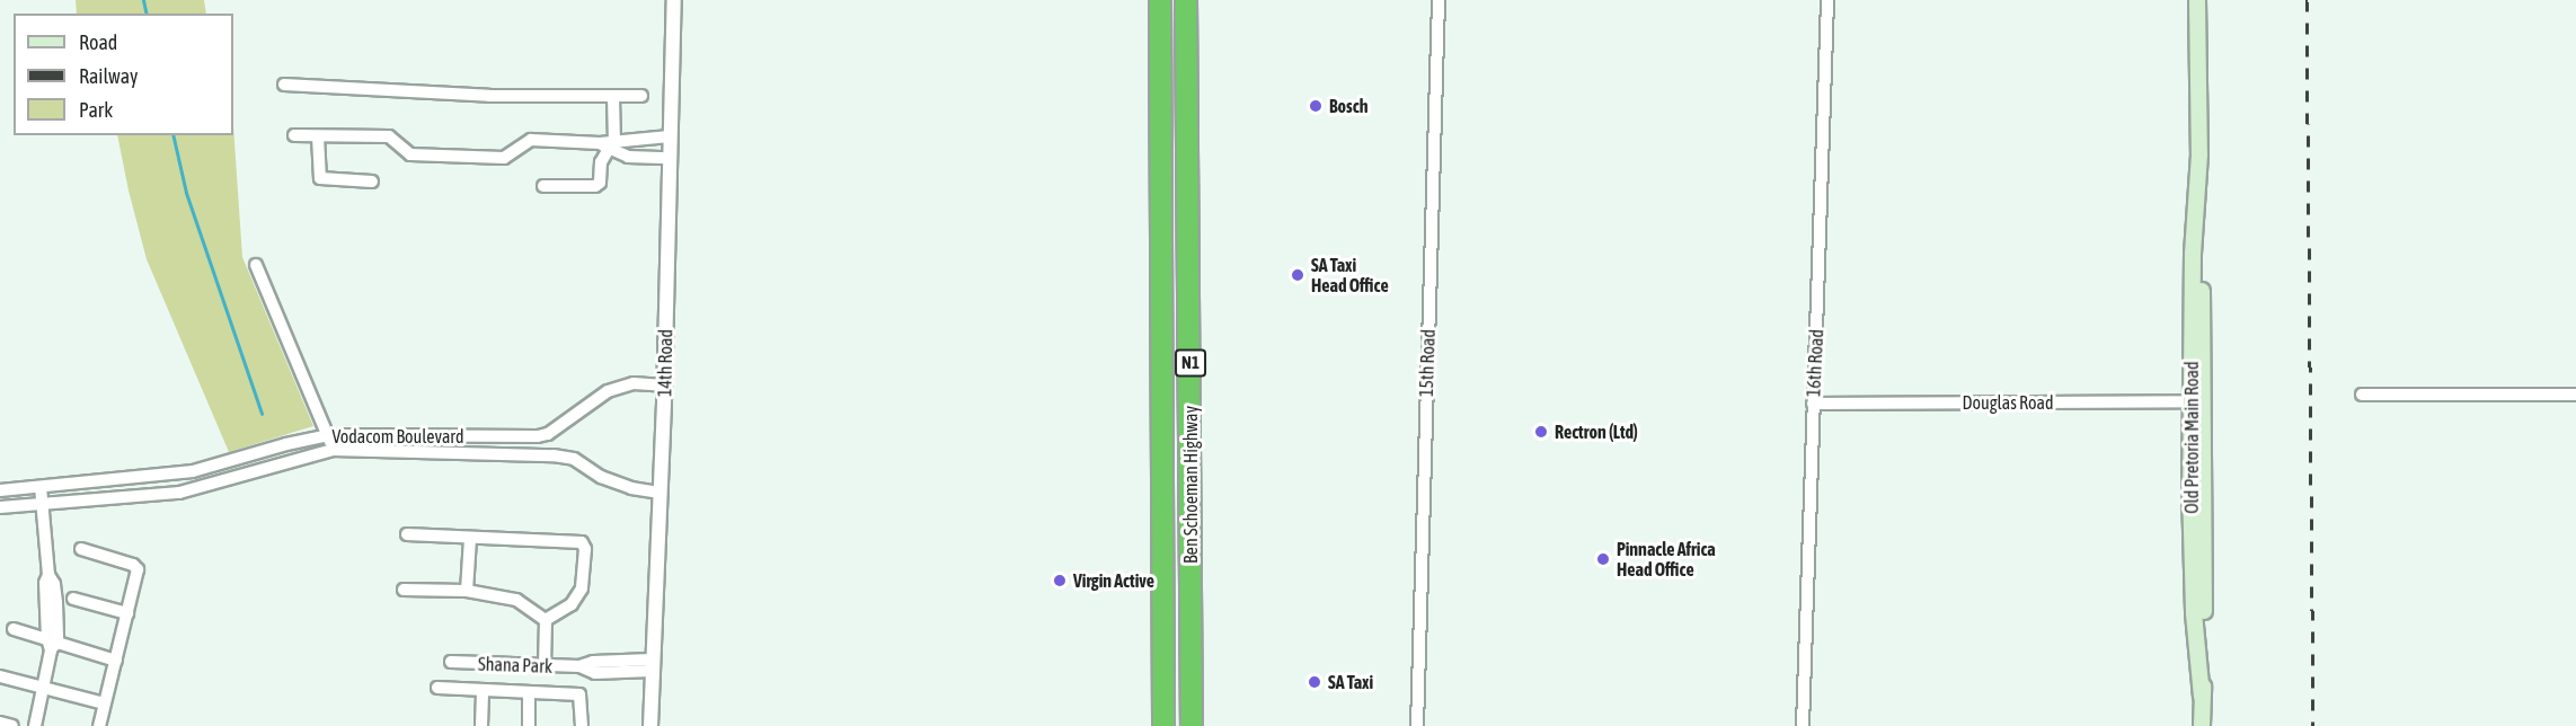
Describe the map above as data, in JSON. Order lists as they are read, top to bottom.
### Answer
{
  "streets": {
    "highway": ["N1", "Ben Schoeman Highway"],
    "main road": ["Old Pretoria Main Road"],
    "street": [
      "14th Road",
      "15th Road",
      "16th Road",
      "Douglas Road",
      "Vodacom Boulevard",
      "Shana Park"
    ]
  },
  "crossings": [
    ["14th Road", "Vodacom Boulevard"],
    ["14th Road", "Shana Park"],
    ["16th Road", "Douglas Road"],
    ["Douglas Road", "Old Pretoria Main Road"]
  ],
  "places": [
    "Bosch",
    "SA Taxi Head Office",
    "Rectron (Ltd)",
    "Pinnacle Africa Head Office",
    "Virgin Active",
    "SA Taxi"
  ],
  "legend": ["Road", "Railway", "Park"]
}
